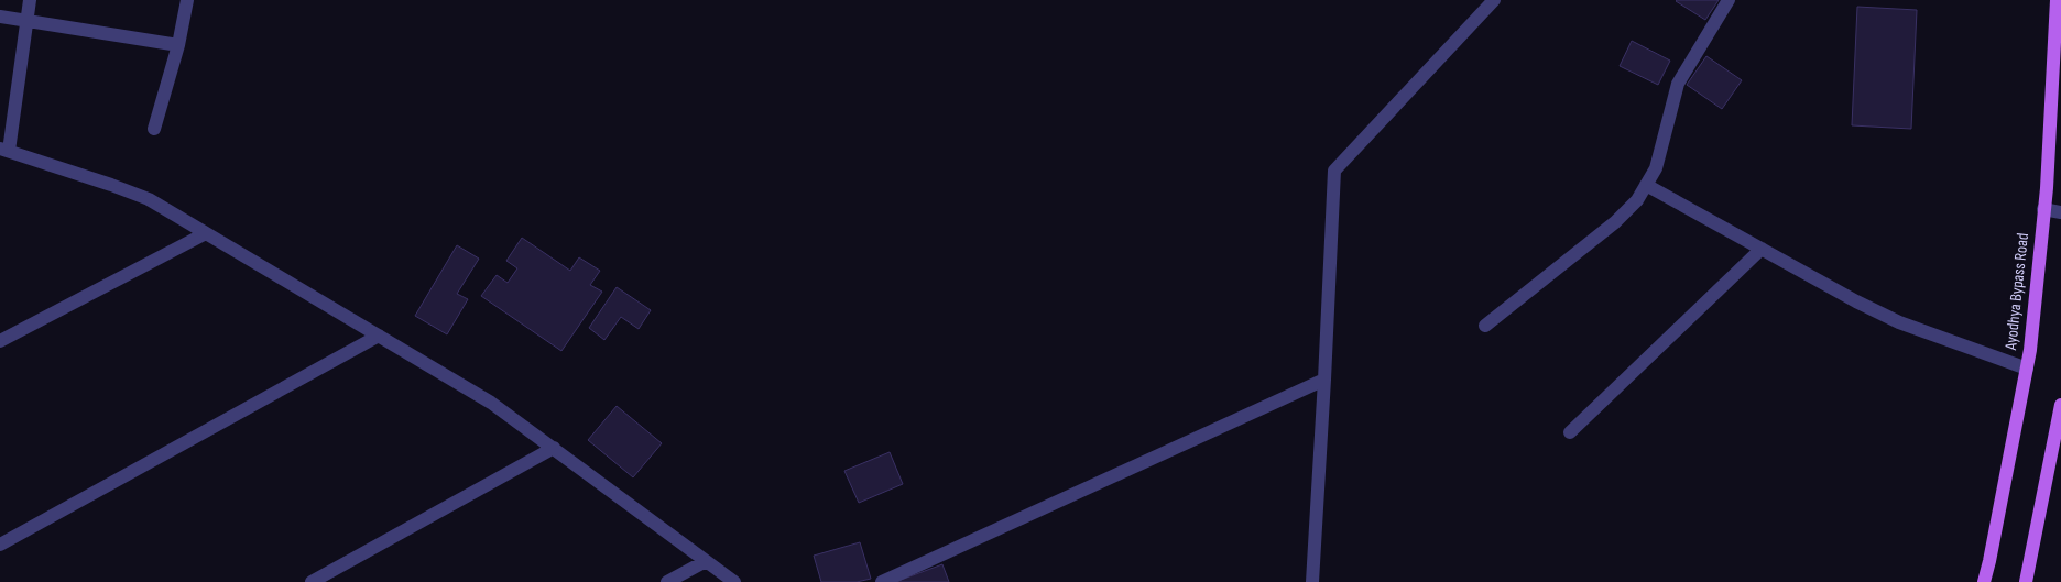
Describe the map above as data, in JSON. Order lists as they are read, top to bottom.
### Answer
{
  "streets": {
    "main road": ["Ayodhya Bypass Road"]
  }
}
